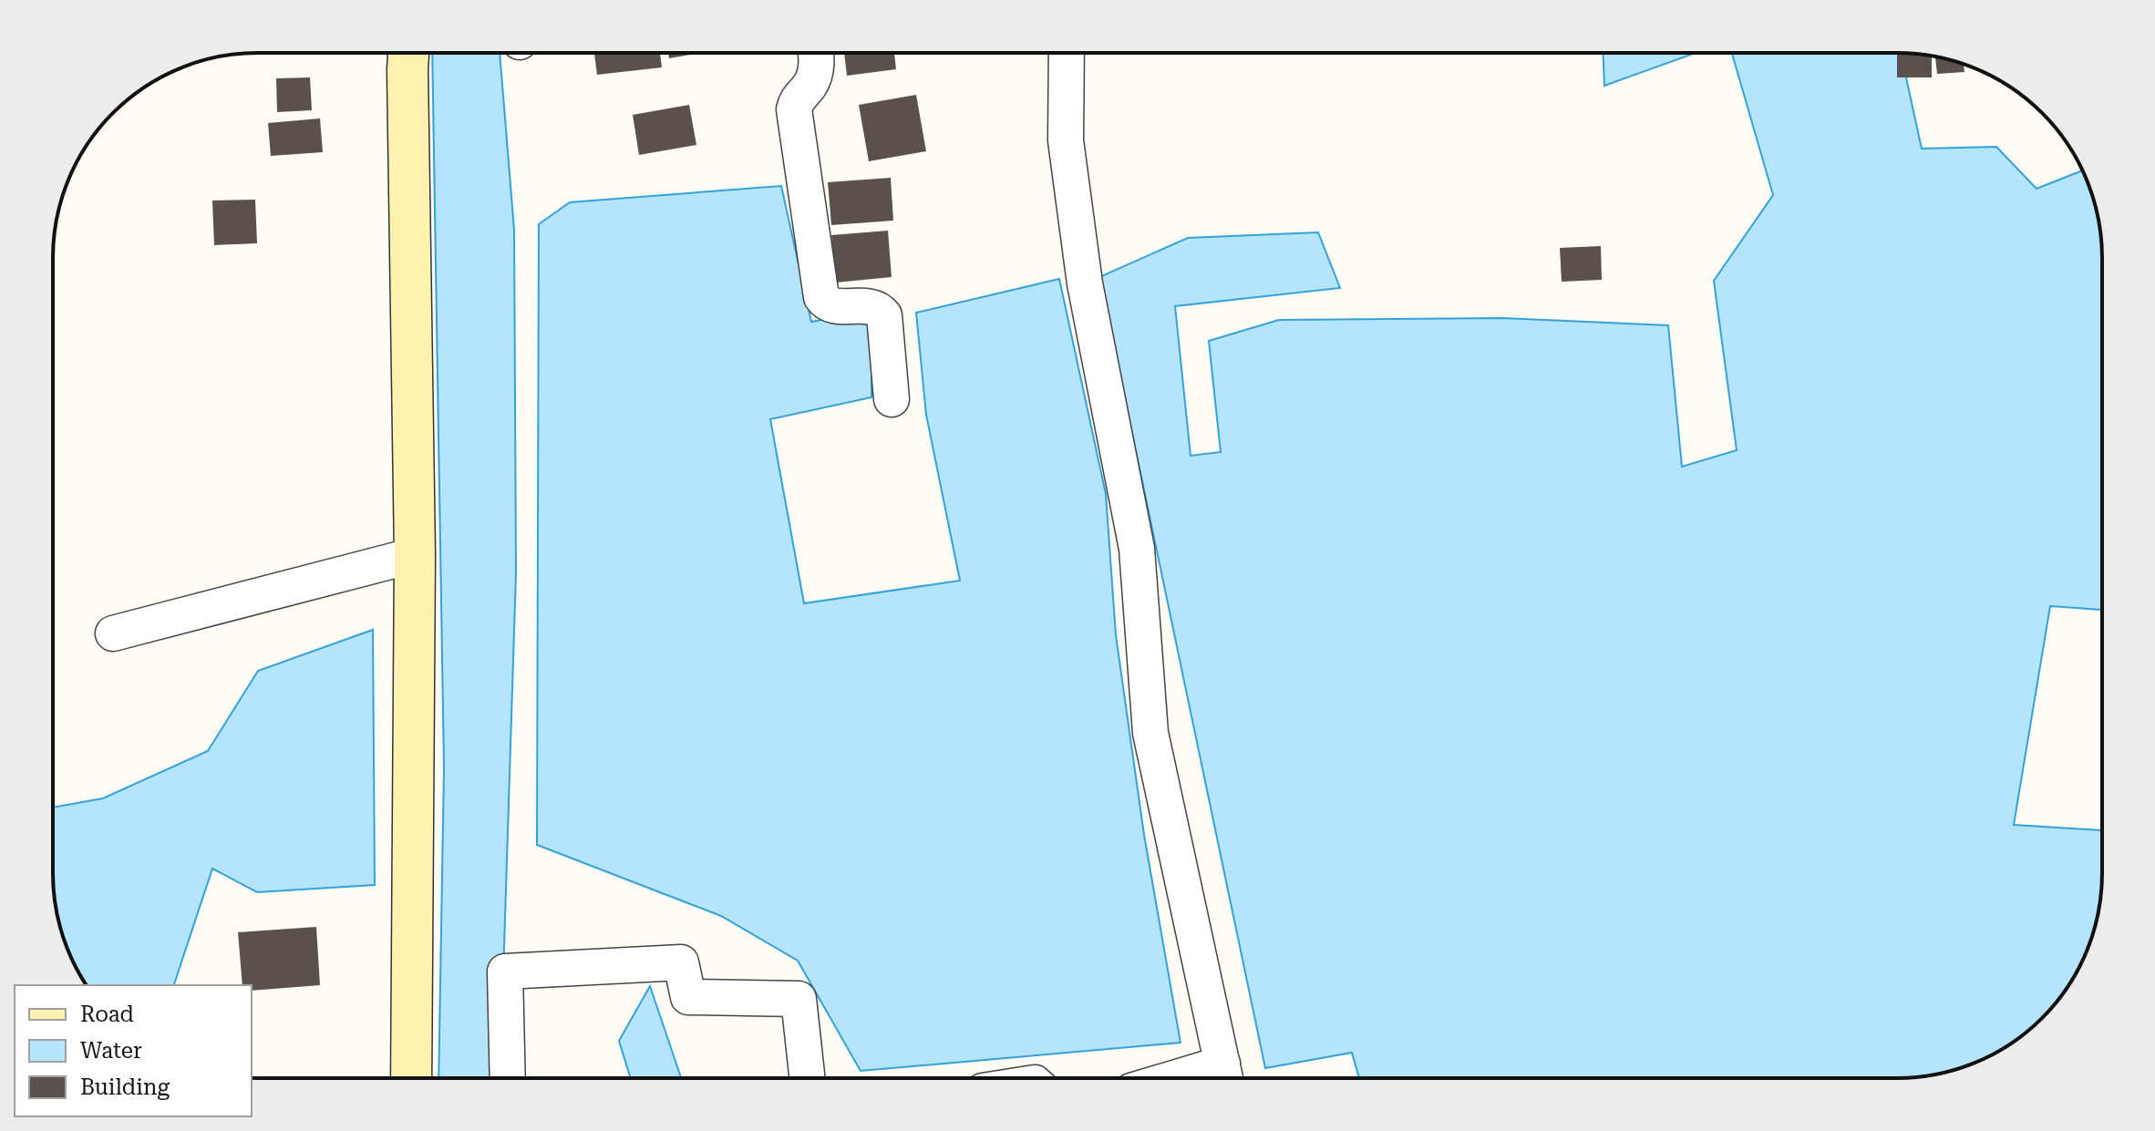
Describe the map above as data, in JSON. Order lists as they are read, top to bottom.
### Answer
{
  "legend": ["Road", "Water", "Building"]
}
